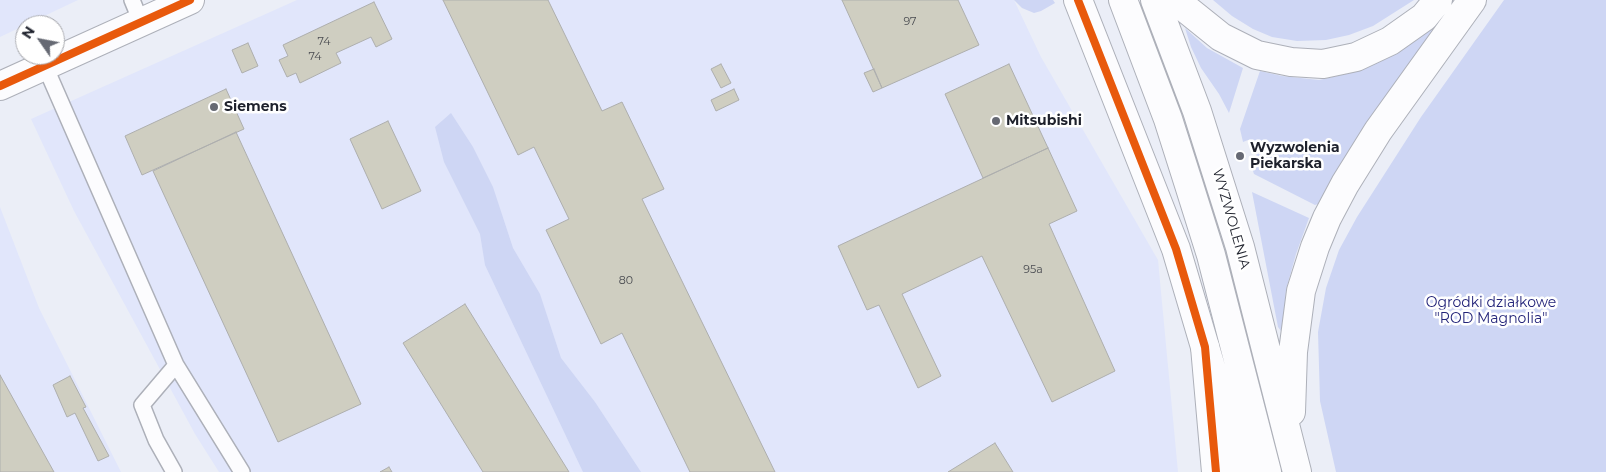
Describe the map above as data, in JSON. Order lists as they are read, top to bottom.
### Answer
{
  "streets": {
    "main road": ["WYZWOLENIA"]
  },
  "parks": ["Ogródki działkowe \"ROD Magnolia\""],
  "places": ["Siemens", "Mitsubishi", "Wyzwolenia Piekarska"],
  "house_numbers": [
    "97",
    "74",
    "74",
    "95a",
    "80"
  ],
  "north": "top left"
}
